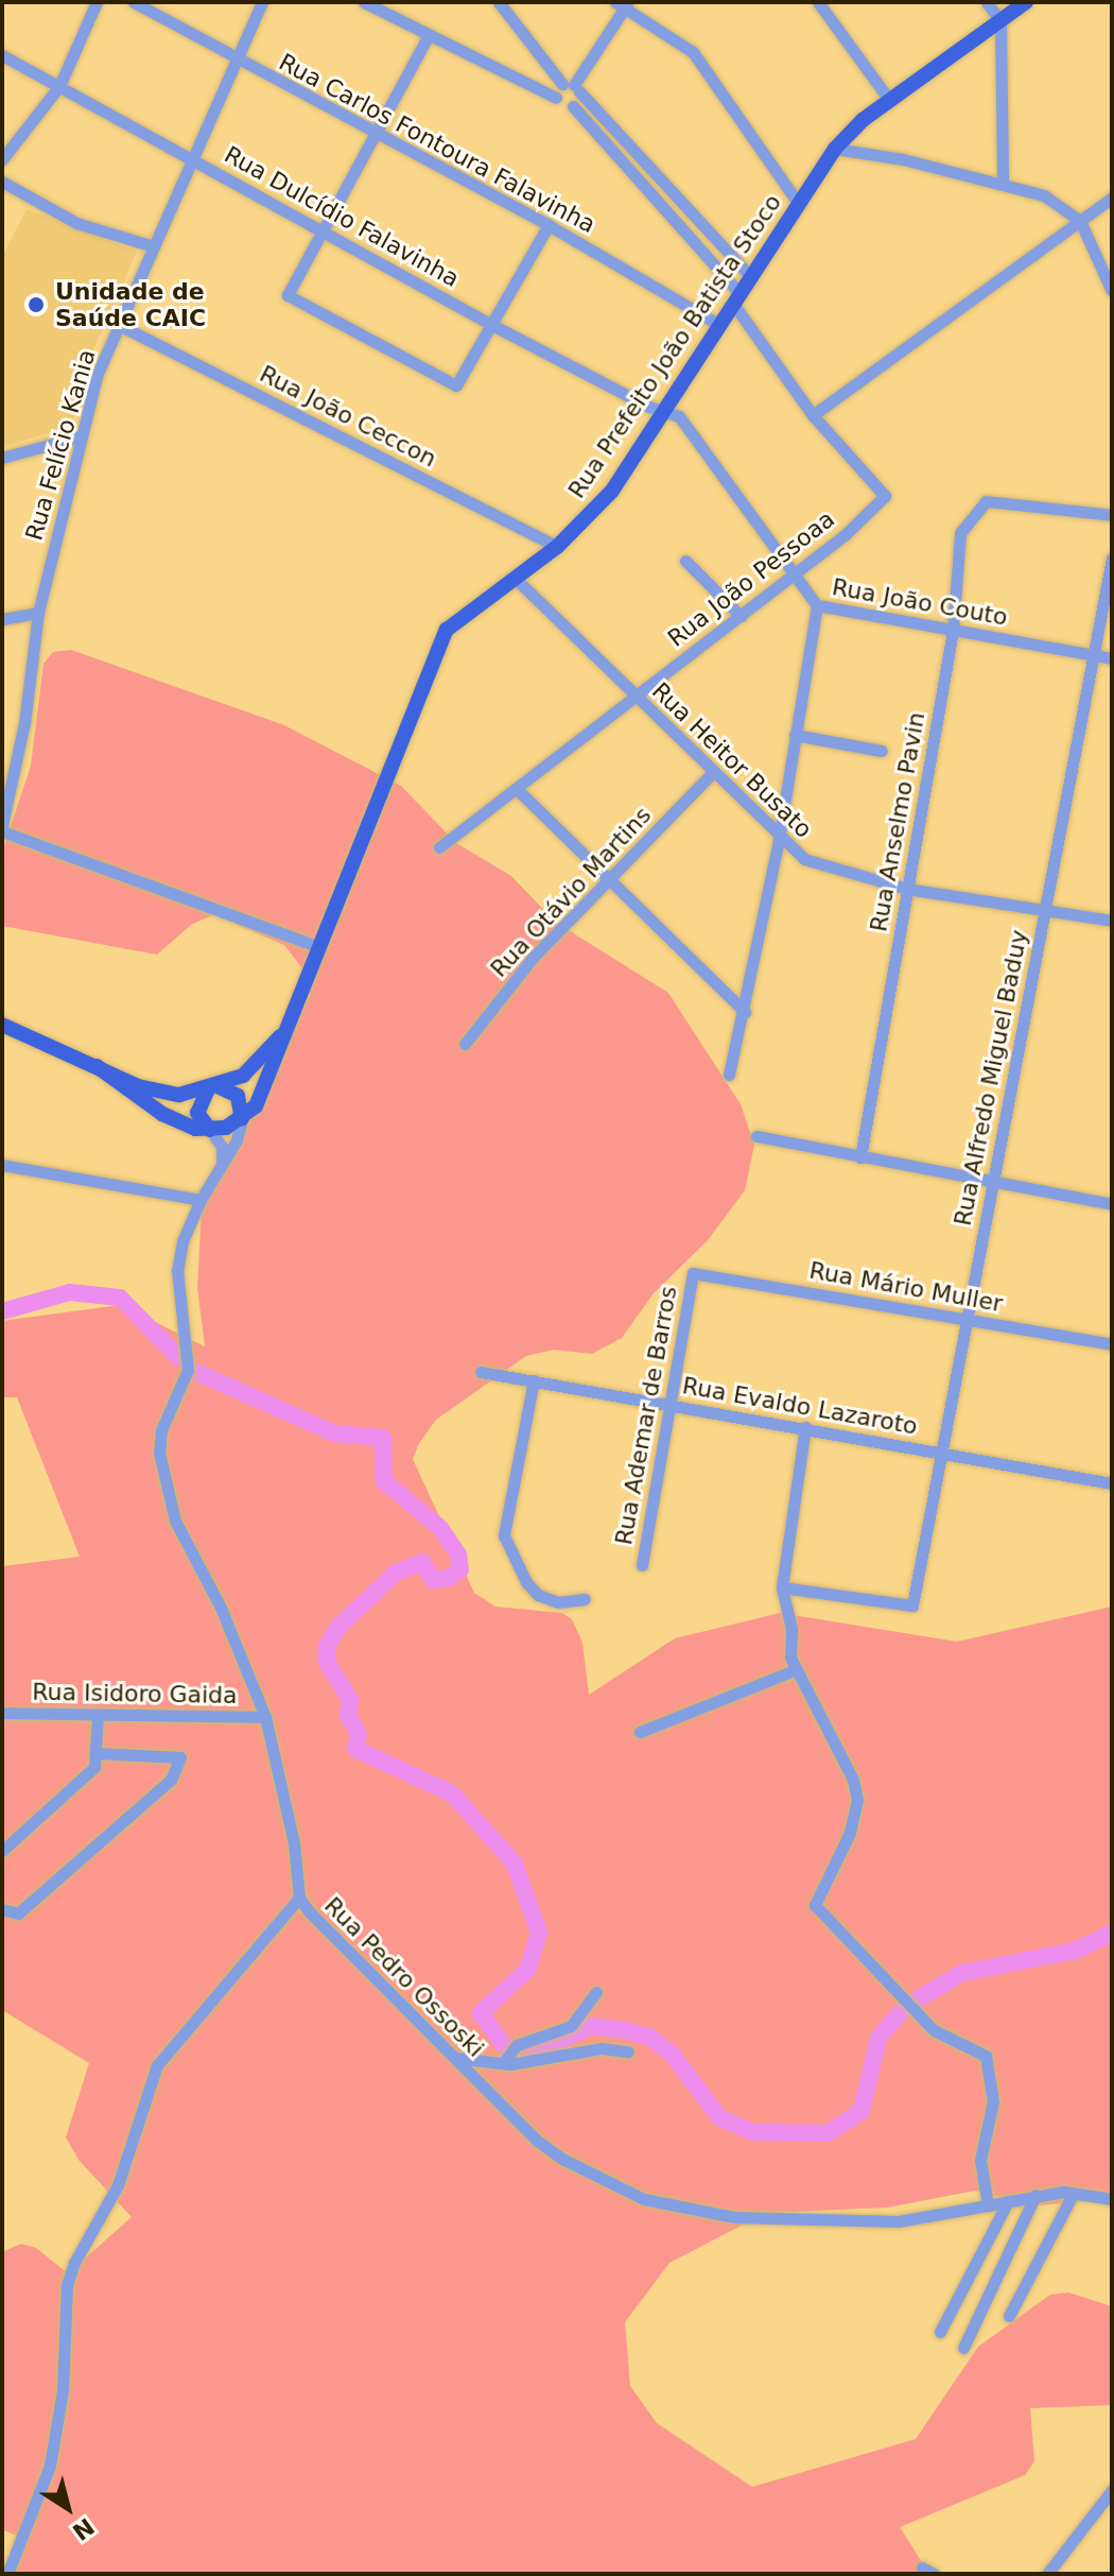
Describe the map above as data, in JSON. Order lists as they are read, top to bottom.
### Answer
{
  "streets": {
    "main road": ["Rua Prefeito João Batista Stoco"],
    "street": [
      "Rua Carlos Fontoura Falavinha",
      "Rua Dulcídio Falavinha",
      "Rua João Ceccon",
      "Rua Felício Kania",
      "Rua João Pessoaa",
      "Rua João Couto",
      "Rua Heitor Busato",
      "Rua Anselmo Pavin",
      "Rua Otávio Martins",
      "Rua Alfredo Miguel Baduy",
      "Rua Mário Muller",
      "Rua Evaldo Lazaroto",
      "Rua Ademar de Barros",
      "Rua Isidoro Gaida",
      "Rua Pedro Ossoski"
    ]
  },
  "crossings": [
    ["Rua Carlos Fontoura Falavinha", "Rua Prefeito João Batista Stoco"],
    ["Rua Carlos Fontoura Falavinha", "Rua Felício Kania"],
    ["Rua Dulcídio Falavinha", "Rua Prefeito João Batista Stoco"],
    ["Rua Dulcídio Falavinha", "Rua Felício Kania"],
    ["Rua Dulcídio Falavinha", "Rua João Couto"],
    ["Rua Prefeito João Batista Stoco", "Rua João Ceccon"],
    ["Rua Prefeito João Batista Stoco", "Rua João Couto"],
    ["Rua Prefeito João Batista Stoco", "Rua Heitor Busato"],
    ["Rua Prefeito João Batista Stoco", "Rua Pedro Ossoski"],
    ["Rua João Ceccon", "Rua Felício Kania"],
    ["Rua João Pessoaa", "Rua João Couto"],
    ["Rua João Pessoaa", "Rua Heitor Busato"],
    ["Rua João Couto", "Rua Anselmo Pavin"],
    ["Rua João Couto", "Rua Alfredo Miguel Baduy"],
    ["Rua Heitor Busato", "Rua Anselmo Pavin"],
    ["Rua Heitor Busato", "Rua Otávio Martins"],
    ["Rua Heitor Busato", "Rua Alfredo Miguel Baduy"],
    ["Rua Alfredo Miguel Baduy", "Rua Mário Muller"],
    ["Rua Alfredo Miguel Baduy", "Rua Evaldo Lazaroto"],
    ["Rua Mário Muller", "Rua Ademar de Barros"],
    ["Rua Evaldo Lazaroto", "Rua Ademar de Barros"],
    ["Rua Isidoro Gaida", "Rua Pedro Ossoski"]
  ],
  "places": ["Unidade de Saúde CAIC"],
  "north": "bottom right"
}
